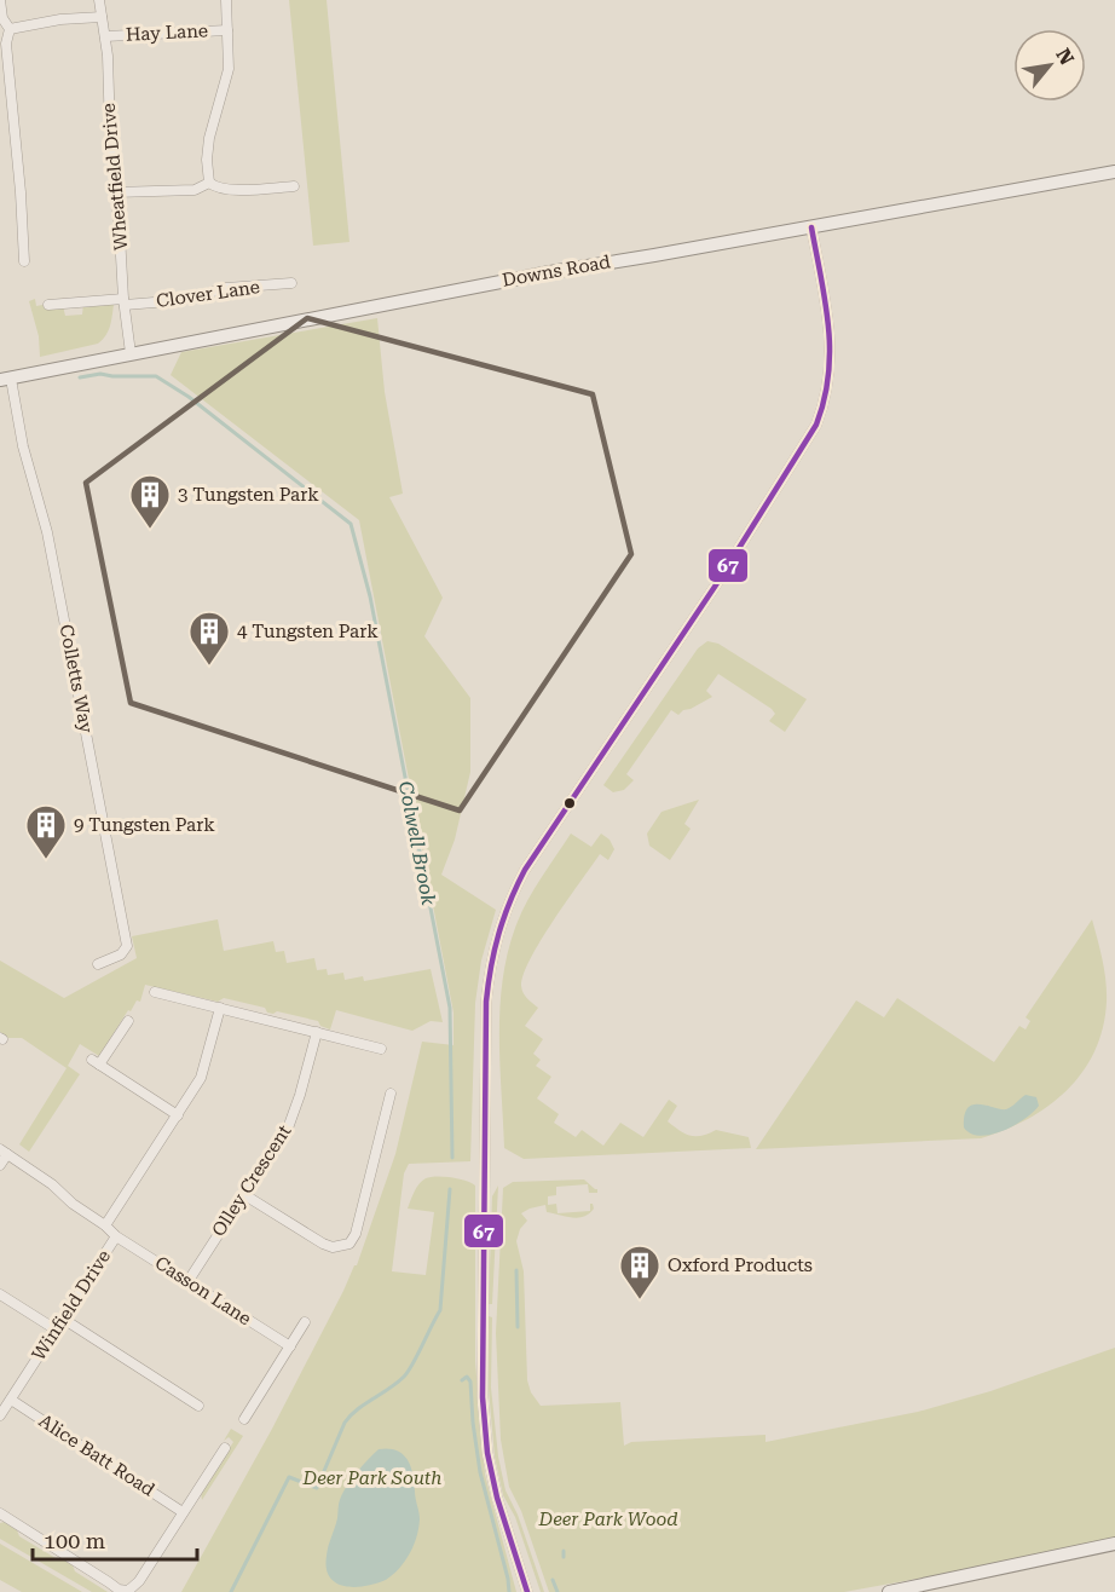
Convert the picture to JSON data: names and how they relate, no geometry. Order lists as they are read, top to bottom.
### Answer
{
  "streets": {
    "street": [
      "Hay Lane",
      "Wheatfield Drive",
      "Downs Road",
      "Clover Lane",
      "Colletts Way",
      "Olley Crescent",
      "Casson Lane",
      "Winfield Drive",
      "Alice Batt Road"
    ]
  },
  "crossings": [
    ["Hay Lane", "Wheatfield Drive"],
    ["Wheatfield Drive", "Downs Road"],
    ["Wheatfield Drive", "Clover Lane"],
    ["Downs Road", "Colletts Way"],
    ["Olley Crescent", "Casson Lane"],
    ["Casson Lane", "Winfield Drive"],
    ["Winfield Drive", "Alice Batt Road"]
  ],
  "water": ["Colwell Brook"],
  "parks": ["Deer Park South", "Deer Park Wood"],
  "places": {
    "building": [
      "3 Tungsten Park",
      "4 Tungsten Park",
      "9 Tungsten Park",
      "Oxford Products"
    ]
  },
  "lines": ["transit line 67"],
  "scale_bar": "100 m",
  "north": "top right"
}
